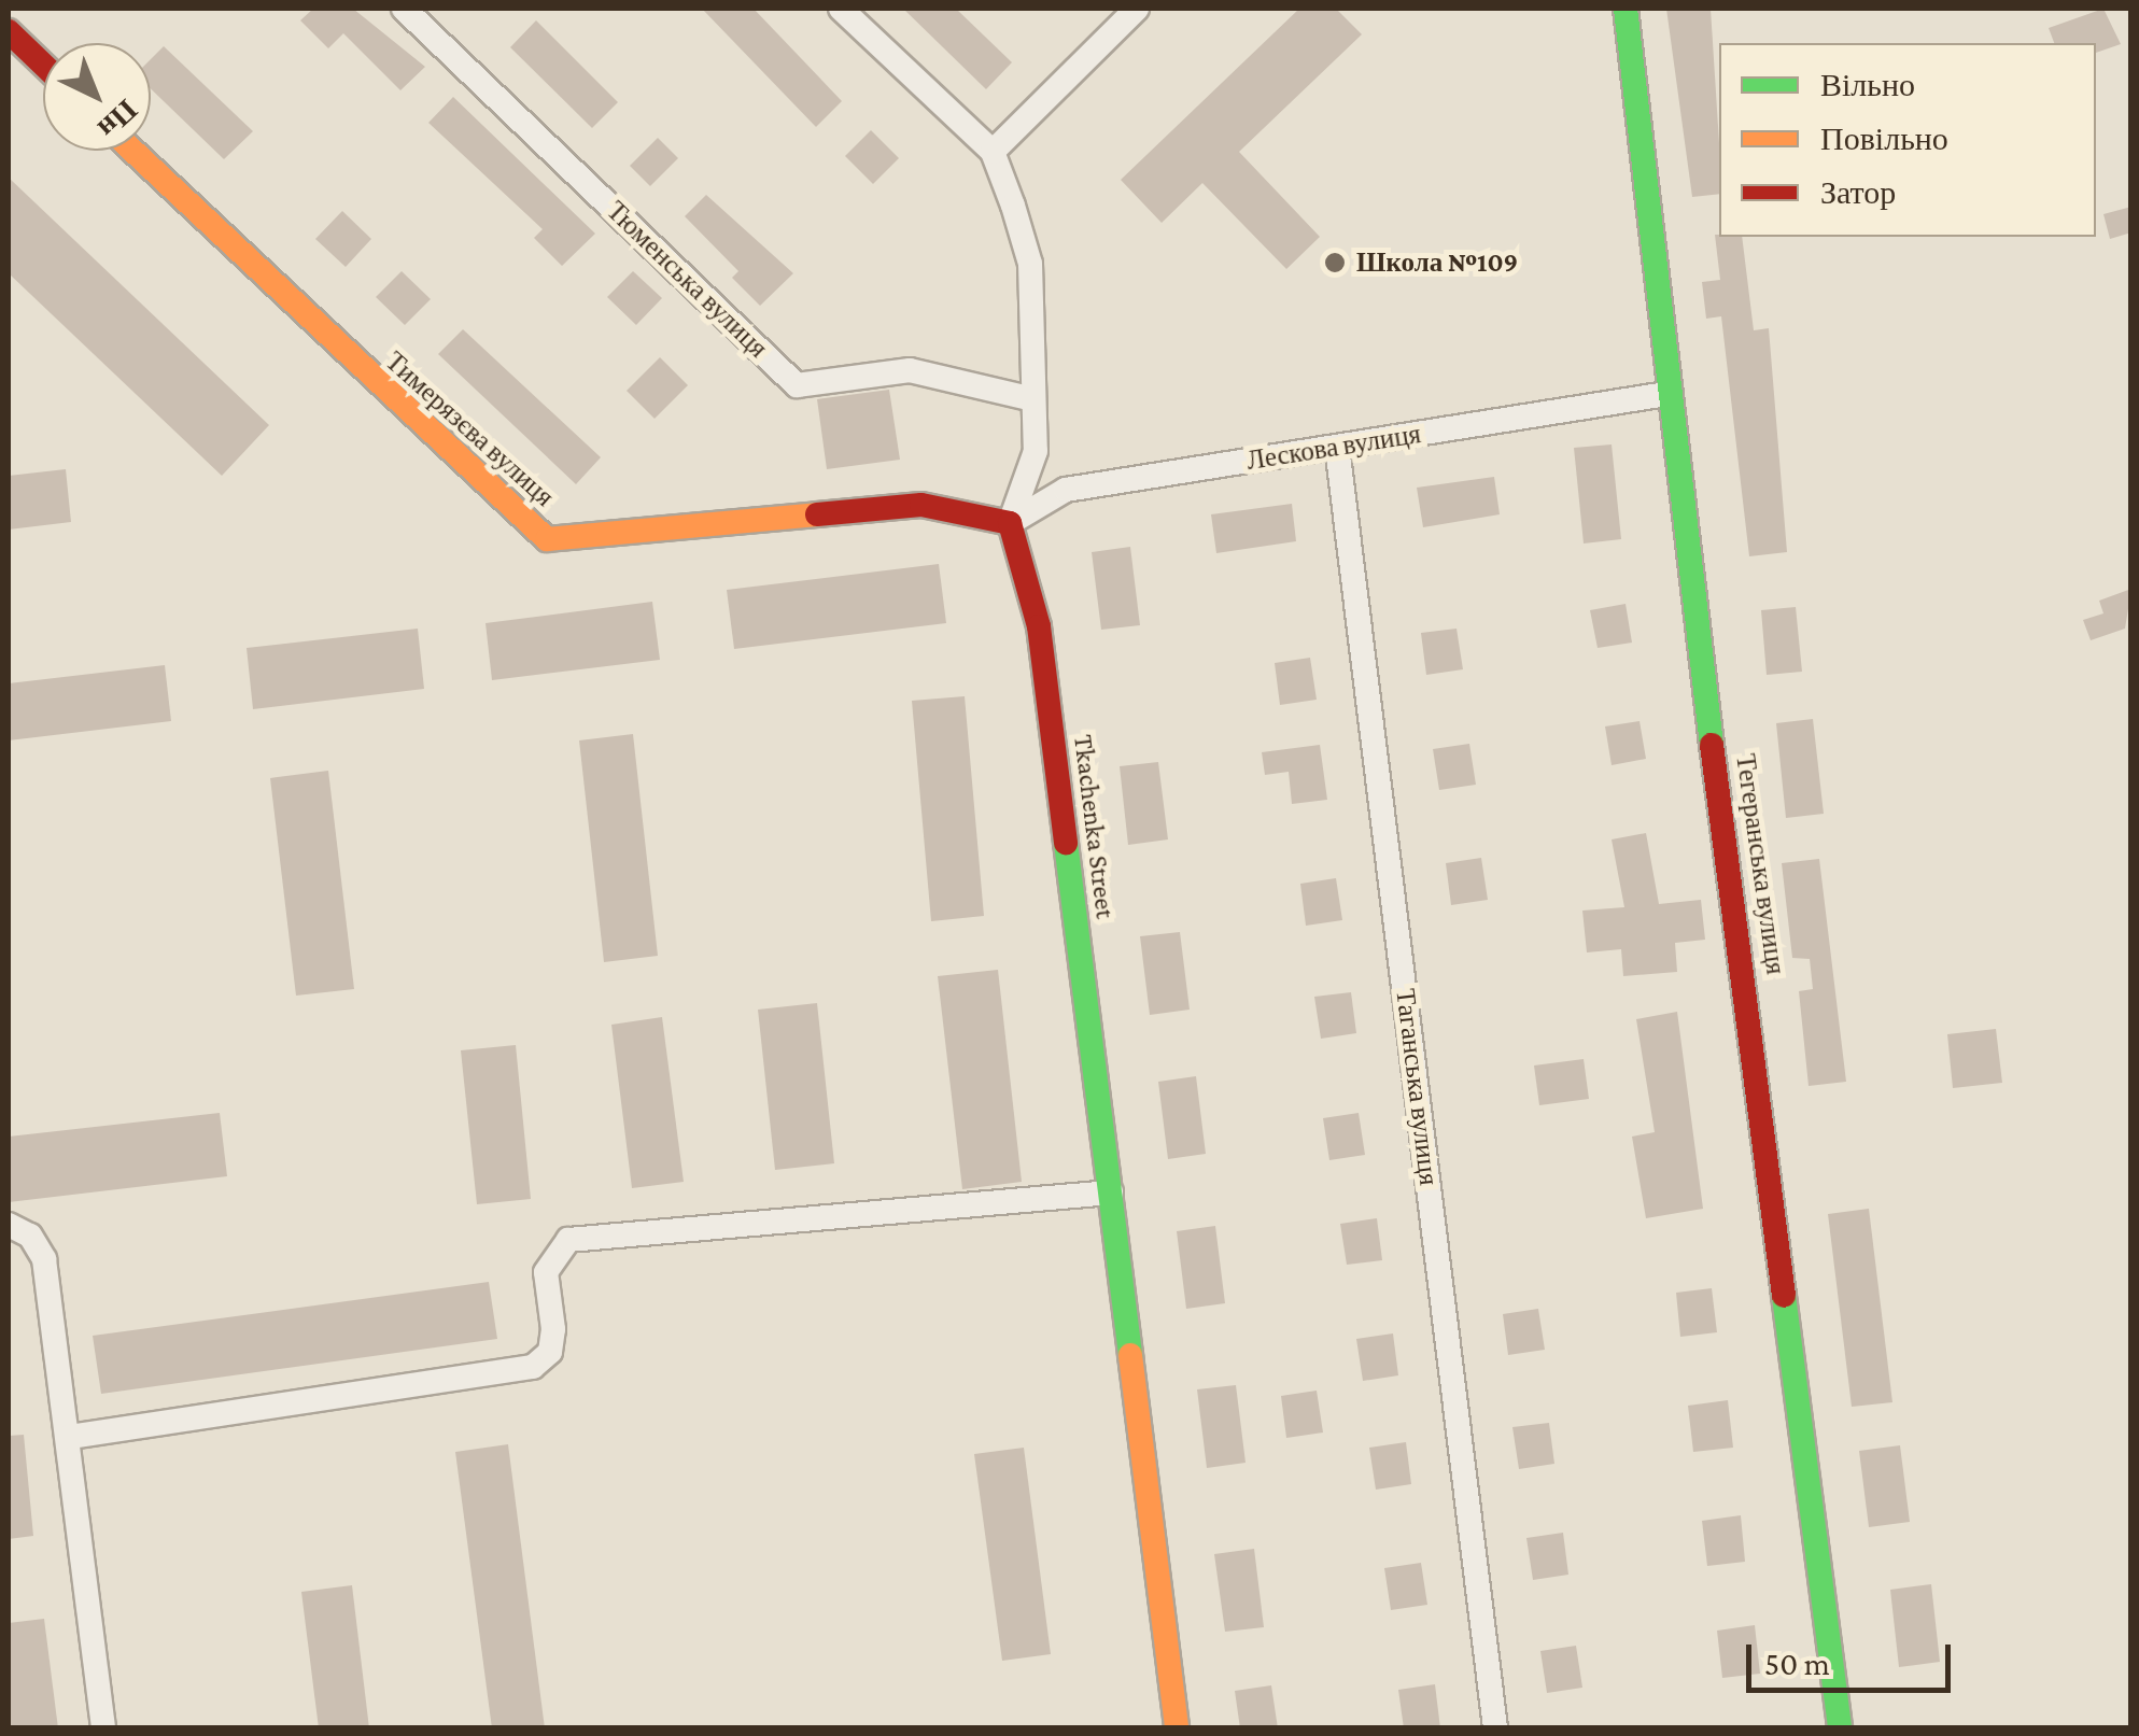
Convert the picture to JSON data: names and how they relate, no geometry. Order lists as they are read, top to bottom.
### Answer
{
  "streets": {
    "street": [
      "Тюменська вулиця",
      "Тимерязєва вулиця",
      "Лескова вулиця",
      "Tkachenka Street",
      "Тегеранська вулиця",
      "Таганська вулиця"
    ]
  },
  "crossings": [
    ["Тимерязєва вулиця", "Лескова вулиця"],
    ["Тимерязєва вулиця", "Tkachenka Street"],
    ["Лескова вулиця", "Tkachenka Street"],
    ["Лескова вулиця", "Тегеранська вулиця"],
    ["Лескова вулиця", "Таганська вулиця"]
  ],
  "places": ["Школа №109"],
  "legend": ["Вільно", "Повільно", "Затор"],
  "scale_bar": "50 m",
  "north": "bottom right"
}
